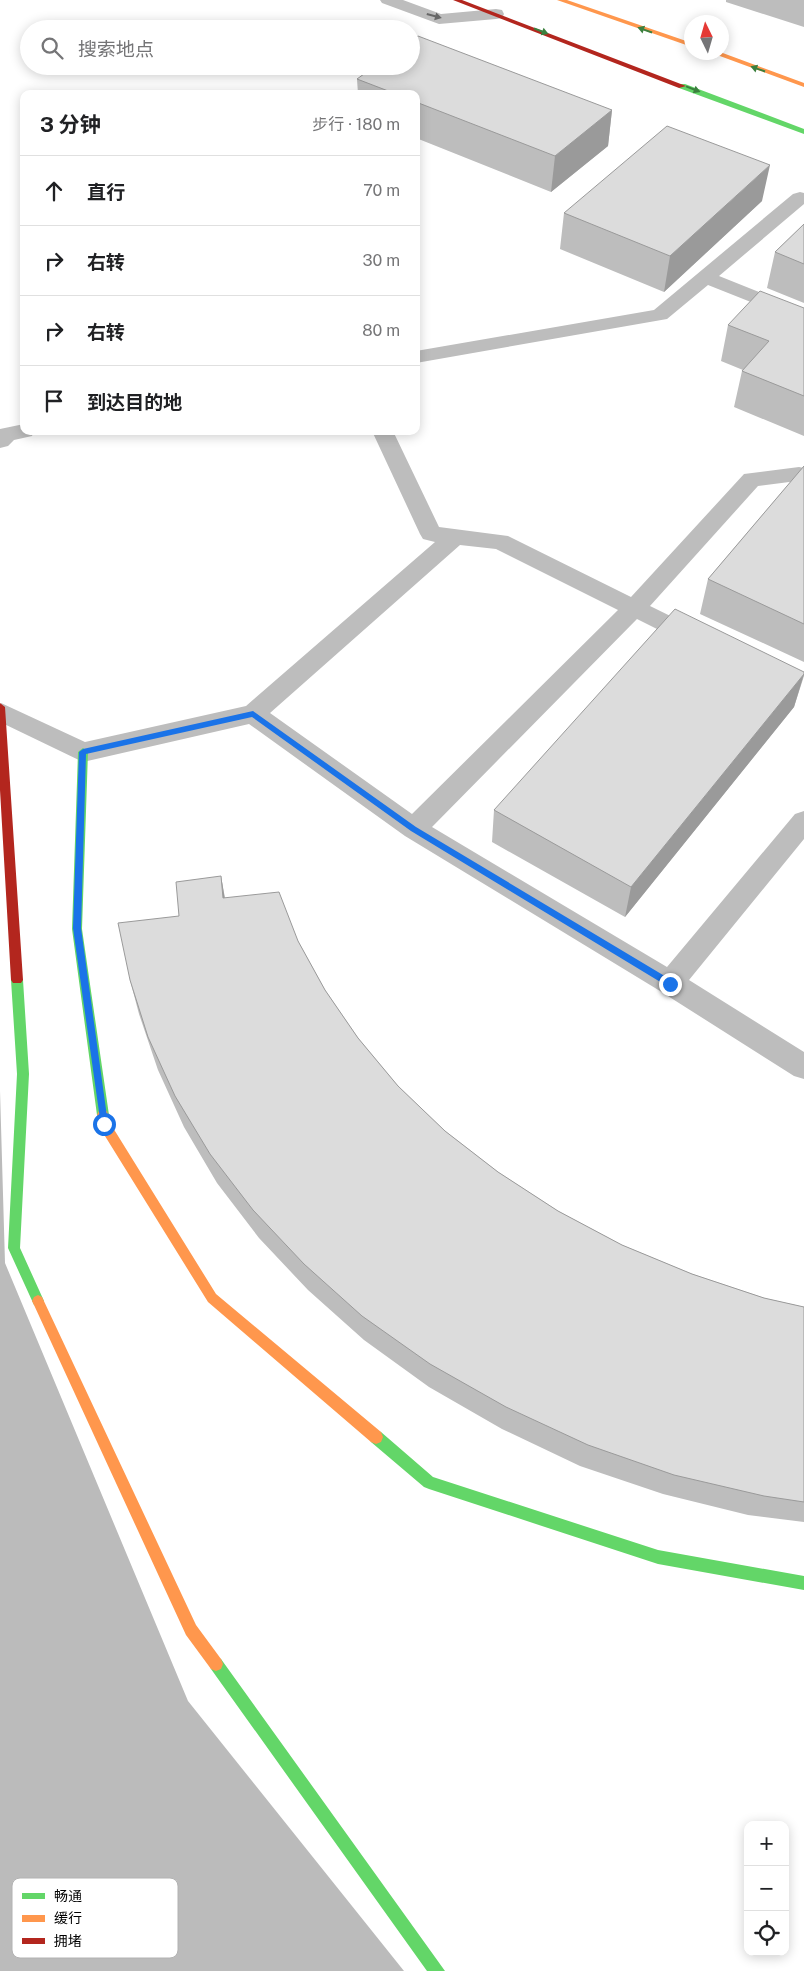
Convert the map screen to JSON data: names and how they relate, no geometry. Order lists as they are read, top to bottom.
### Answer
{
  "legend": ["畅通", "缓行", "拥堵"],
  "north": "top",
  "page": {
    "search": "搜索地点",
    "heading": ["3 分钟", "步行 · 180 m"],
    "list": [
      ["直行", "70 m"],
      ["右转", "30 m"],
      ["右转", "80 m"],
      "到达目的地"
    ],
    "map_buttons": ["+", "−"]
  }
}
